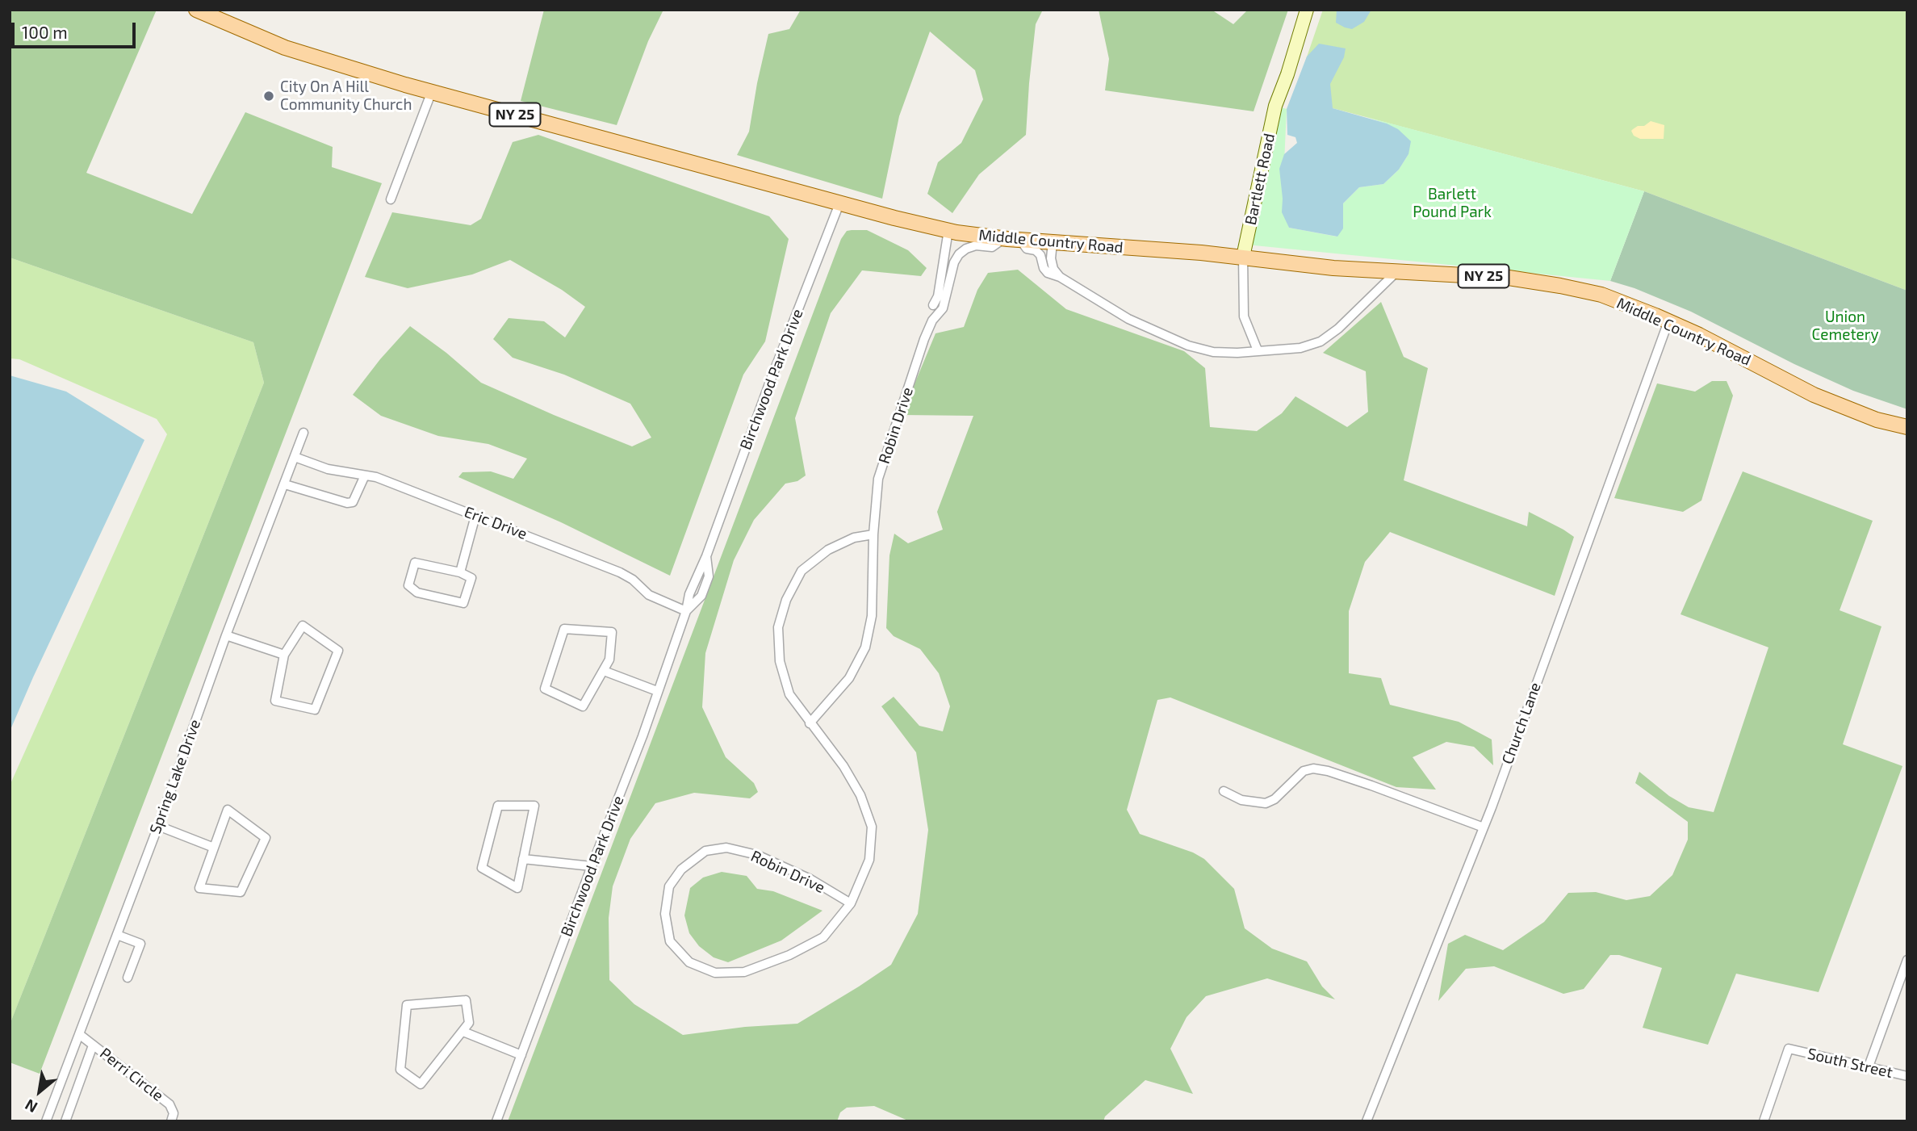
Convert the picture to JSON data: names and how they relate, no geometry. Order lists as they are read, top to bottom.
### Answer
{
  "streets": {
    "main road": ["NY 25", "Middle Country Road"],
    "street": [
      "Bartlett Road",
      "Birchwood Park Drive",
      "Robin Drive",
      "Eric Drive",
      "Church Lane",
      "Spring Lake Drive",
      "South Street",
      "Perri Circle"
    ]
  },
  "crossings": [
    ["Bartlett Road", "Middle Country Road"],
    ["Middle Country Road", "Birchwood Park Drive"],
    ["Middle Country Road", "Robin Drive"],
    ["Middle Country Road", "Church Lane"],
    ["Birchwood Park Drive", "Eric Drive"],
    ["Eric Drive", "Spring Lake Drive"],
    ["Spring Lake Drive", "Perri Circle"]
  ],
  "parks": ["Barlett Pound Park", "Union Cemetery"],
  "places": ["City On A Hill Community Church"],
  "scale_bar": "100 m",
  "north": "bottom left"
}
